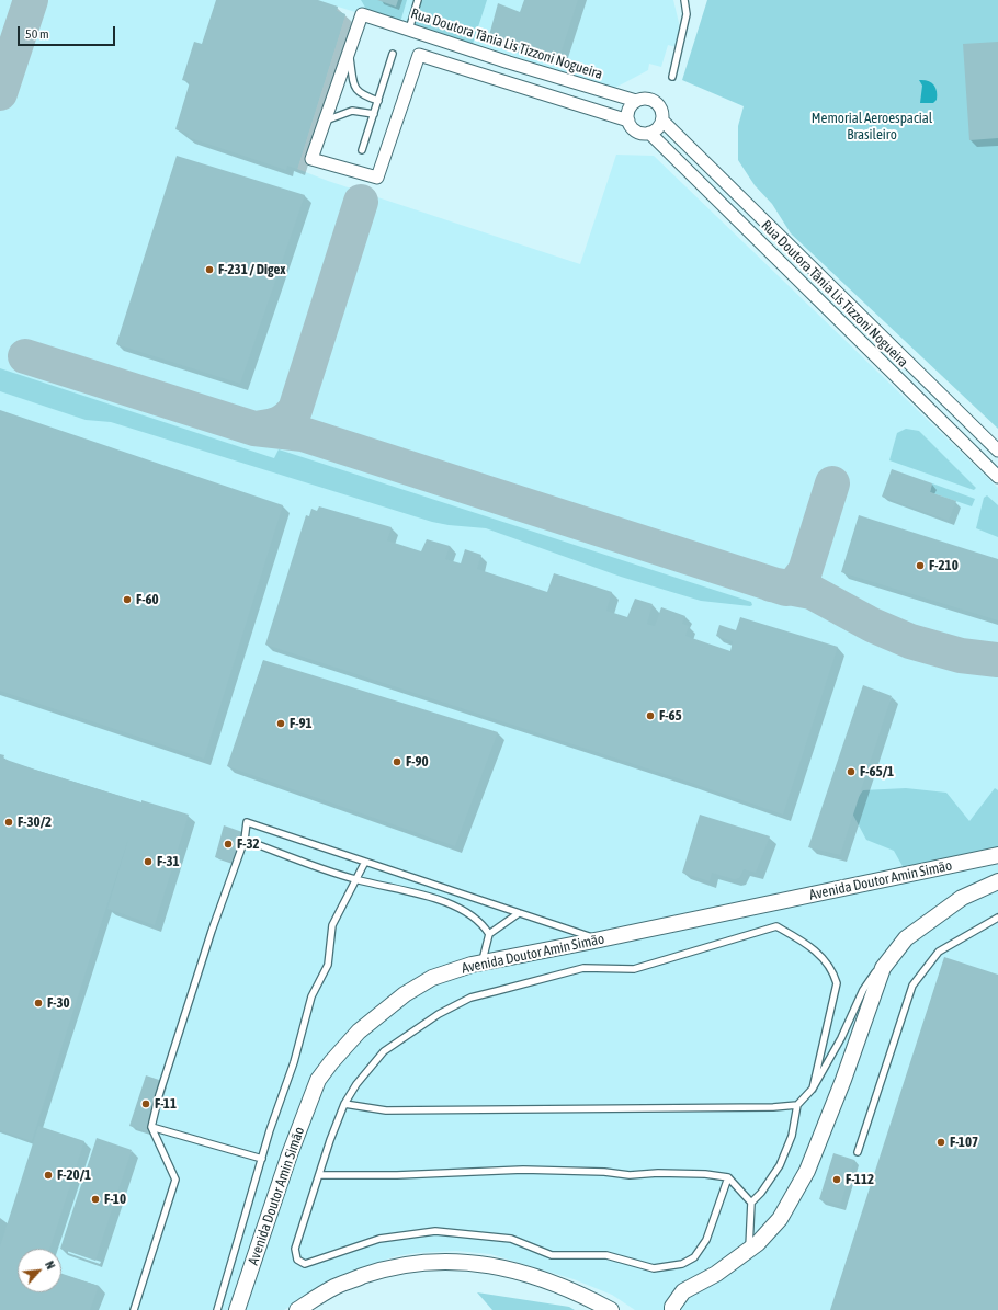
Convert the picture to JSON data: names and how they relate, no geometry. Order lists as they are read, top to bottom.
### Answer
{
  "streets": {
    "street": ["Rua Doutora Tânia Lis Tizzoni Nogueira", "Avenida Doutor Amin Simão"]
  },
  "parks": ["Memorial Aeroespacial Brasileiro"],
  "places": [
    "F-231 / Digex",
    "F-210",
    "F-60",
    "F-65",
    "F-91",
    "F-90",
    "F-65/1",
    "F-30/2",
    "F-32",
    "F-31",
    "F-30",
    "F-11",
    "F-107",
    "F-20/1",
    "F-112",
    "F-10"
  ],
  "scale_bar": "50 m",
  "north": "top right"
}
